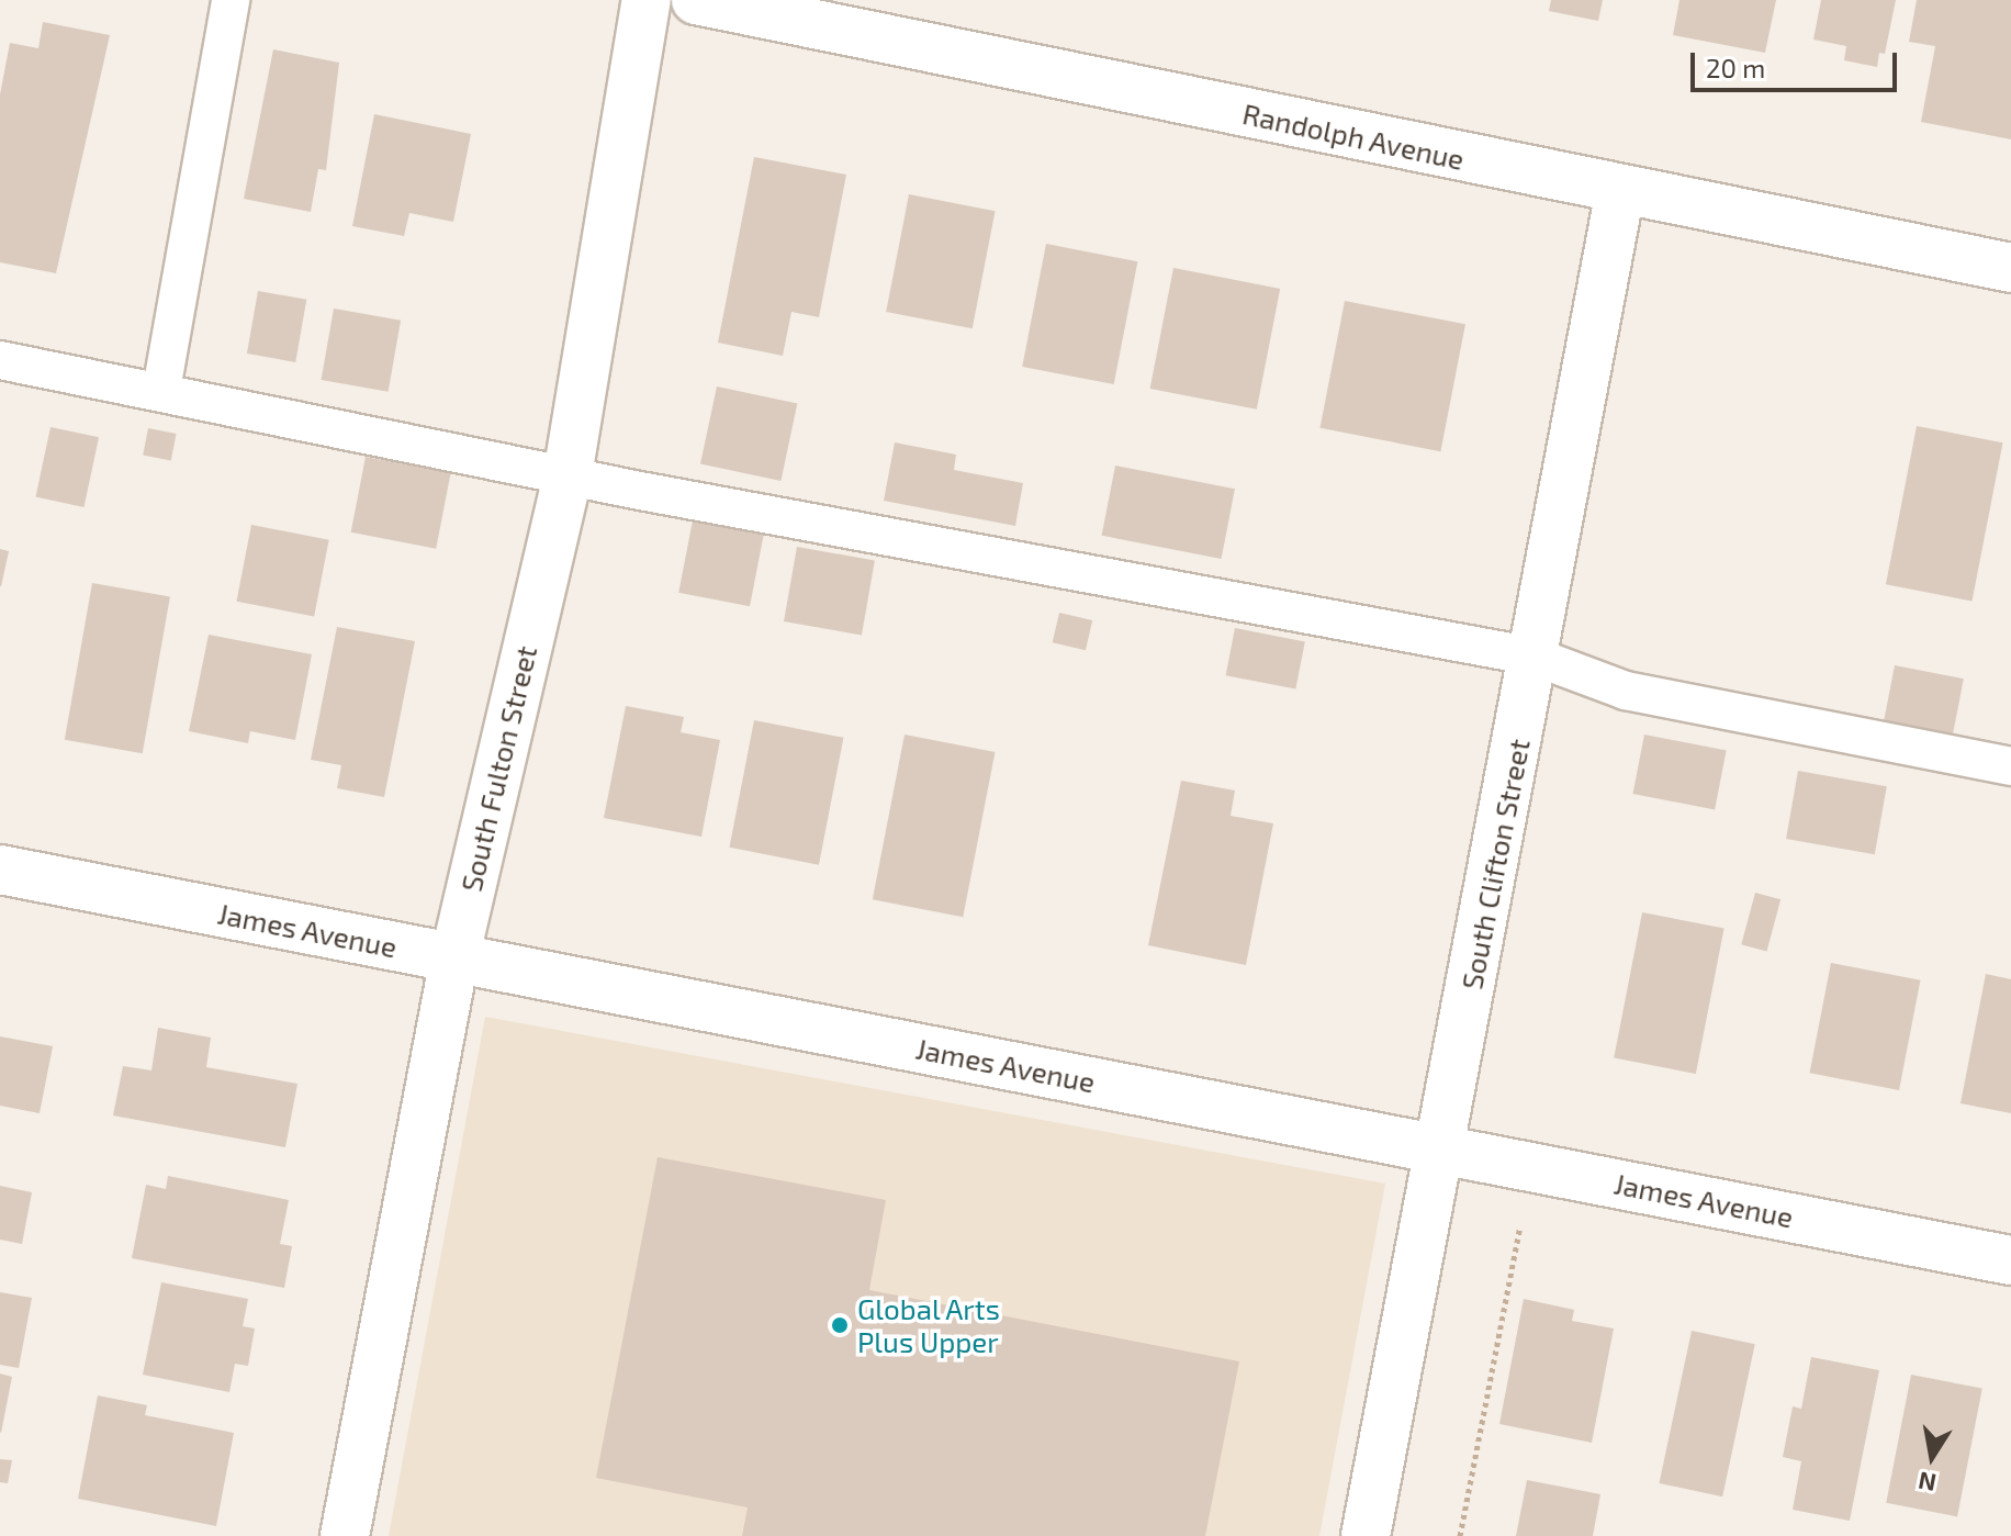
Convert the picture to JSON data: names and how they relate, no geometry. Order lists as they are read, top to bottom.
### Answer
{
  "streets": {
    "street": [
      "Randolph Avenue",
      "South Fulton Street",
      "South Clifton Street",
      "James Avenue"
    ]
  },
  "crossings": [
    ["Randolph Avenue", "South Clifton Street"],
    ["South Fulton Street", "James Avenue"],
    ["South Clifton Street", "James Avenue"]
  ],
  "places": ["Global Arts Plus Upper"],
  "scale_bar": "20 m",
  "north": "bottom"
}
